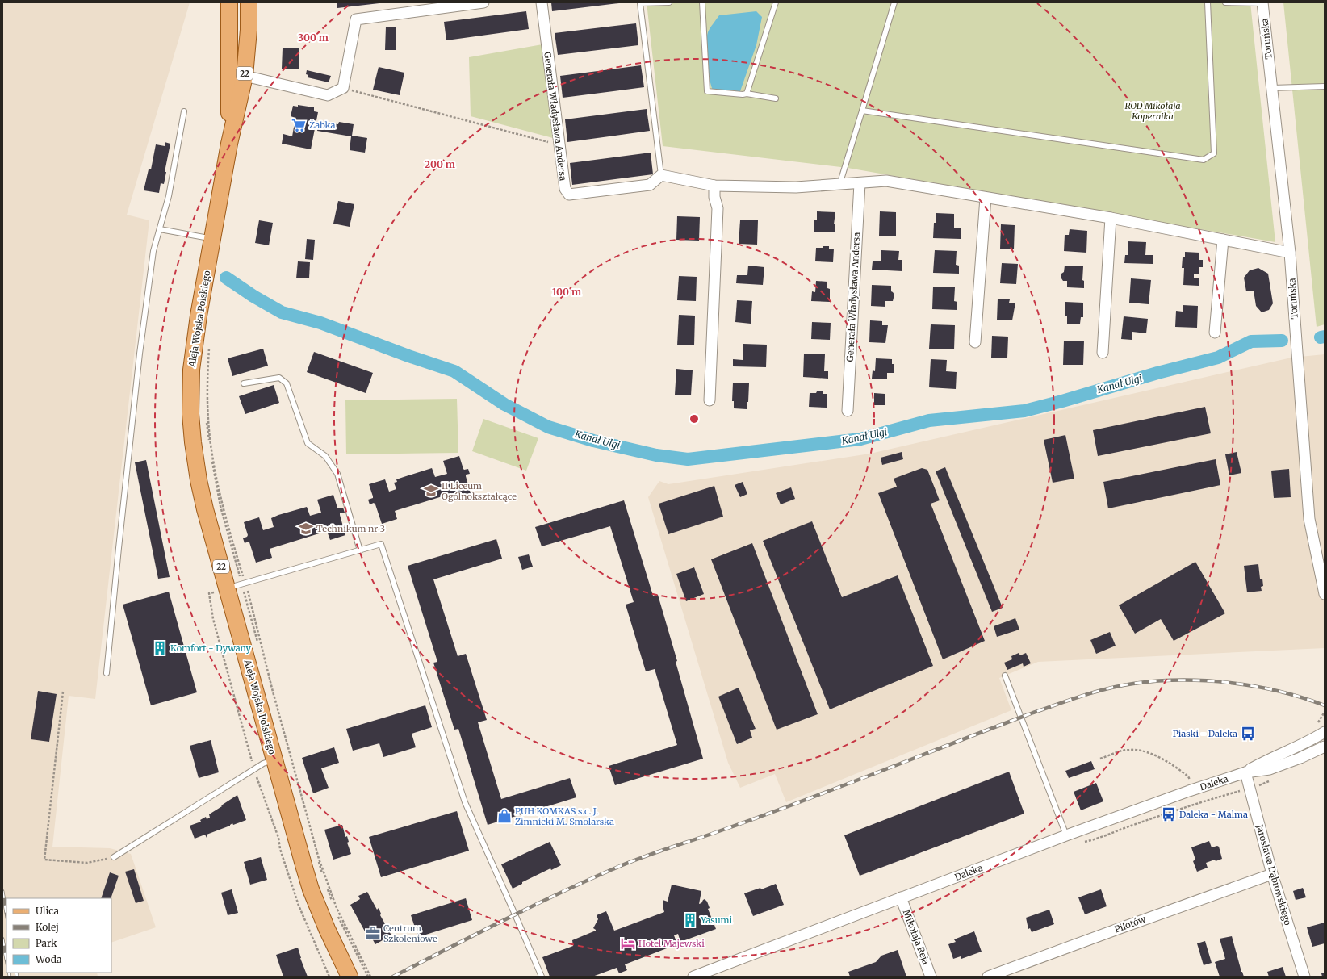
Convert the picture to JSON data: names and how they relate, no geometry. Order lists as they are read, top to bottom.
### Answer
{
  "streets": {
    "main road": ["22", "Aleja Wojska Polskiego"],
    "street": [
      "Toruńska",
      "Generała Władysława Andersa",
      "Daleka",
      "Jarosława Dąbrowskiego",
      "Pilotów",
      "Mikołaja Reja"
    ]
  },
  "crossings": [
    ["Daleka", "Jarosława Dąbrowskiego"],
    ["Daleka", "Mikołaja Reja"],
    ["Jarosława Dąbrowskiego", "Pilotów"]
  ],
  "water": ["Kanał Ulgi"],
  "parks": ["ROD Mikołaja Kopernika"],
  "places": {
    "supermarket": ["Żabka"],
    "school or university": ["II Liceum Ogólnokształcące", "Technikum nr 3"],
    "building": ["Komfort - Dywany", "Yasumi"],
    "bus stop": ["Piaski - Daleka", "Daleka - Malma"],
    "shop": ["PUH KOMKAS s.c. J. Zimnicki M. Smolarska"],
    "office": ["Centrum Szkoleniowe"],
    "hotel": ["Hotel Majewski"]
  },
  "legend": [
    "Ulica",
    "Kolej",
    "Park",
    "Woda"
  ],
  "rings": ["300 m", "200 m", "100 m"]
}
